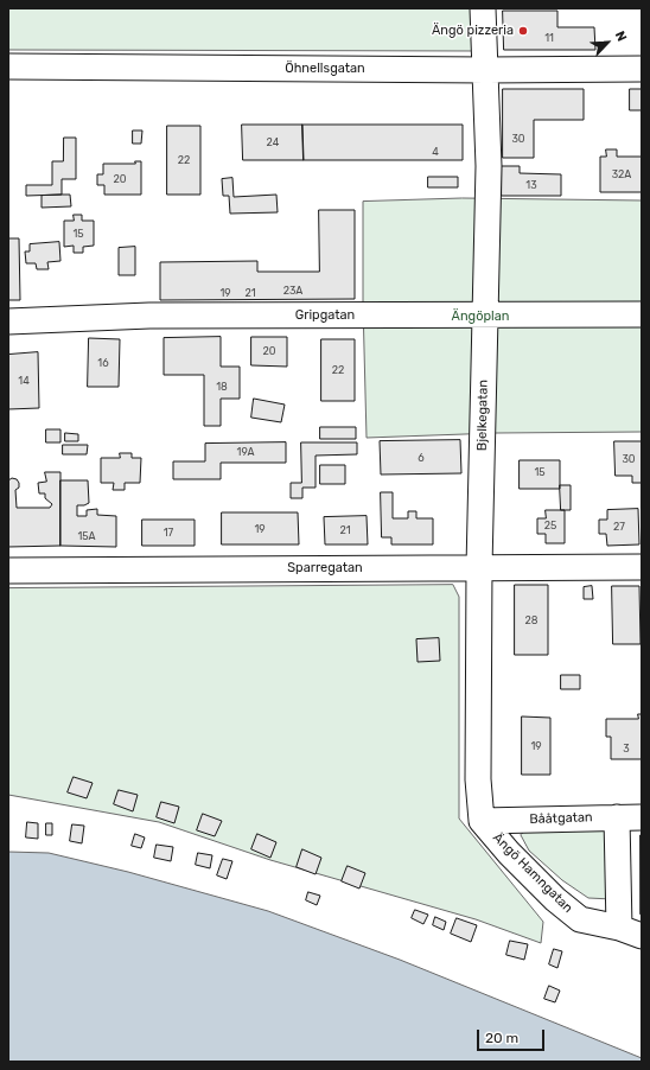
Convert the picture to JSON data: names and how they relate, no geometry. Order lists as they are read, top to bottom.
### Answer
{
  "streets": {
    "street": [
      "Öhnellsgatan",
      "Gripgatan",
      "Bjelkegatan",
      "Sparregatan",
      "Bååtgatan",
      "Ängö Hamngatan"
    ]
  },
  "crossings": [
    ["Öhnellsgatan", "Bjelkegatan"],
    ["Gripgatan", "Bjelkegatan"],
    ["Bjelkegatan", "Sparregatan"],
    ["Bjelkegatan", "Bååtgatan"],
    ["Bjelkegatan", "Ängö Hamngatan"],
    ["Bååtgatan", "Ängö Hamngatan"]
  ],
  "parks": ["Ängöplan"],
  "places": ["Ängö pizzeria"],
  "house_numbers": [
    "11",
    "30",
    "24",
    "4",
    "22",
    "32A",
    "20",
    "13",
    "15",
    "23A",
    "19",
    "21",
    "20",
    "16",
    "22",
    "14",
    "18",
    "19A",
    "6",
    "30",
    "15",
    "25",
    "27",
    "19",
    "21",
    "17",
    "15A",
    "28",
    "19",
    "3"
  ],
  "scale_bar": "20 m",
  "north": "top right"
}
